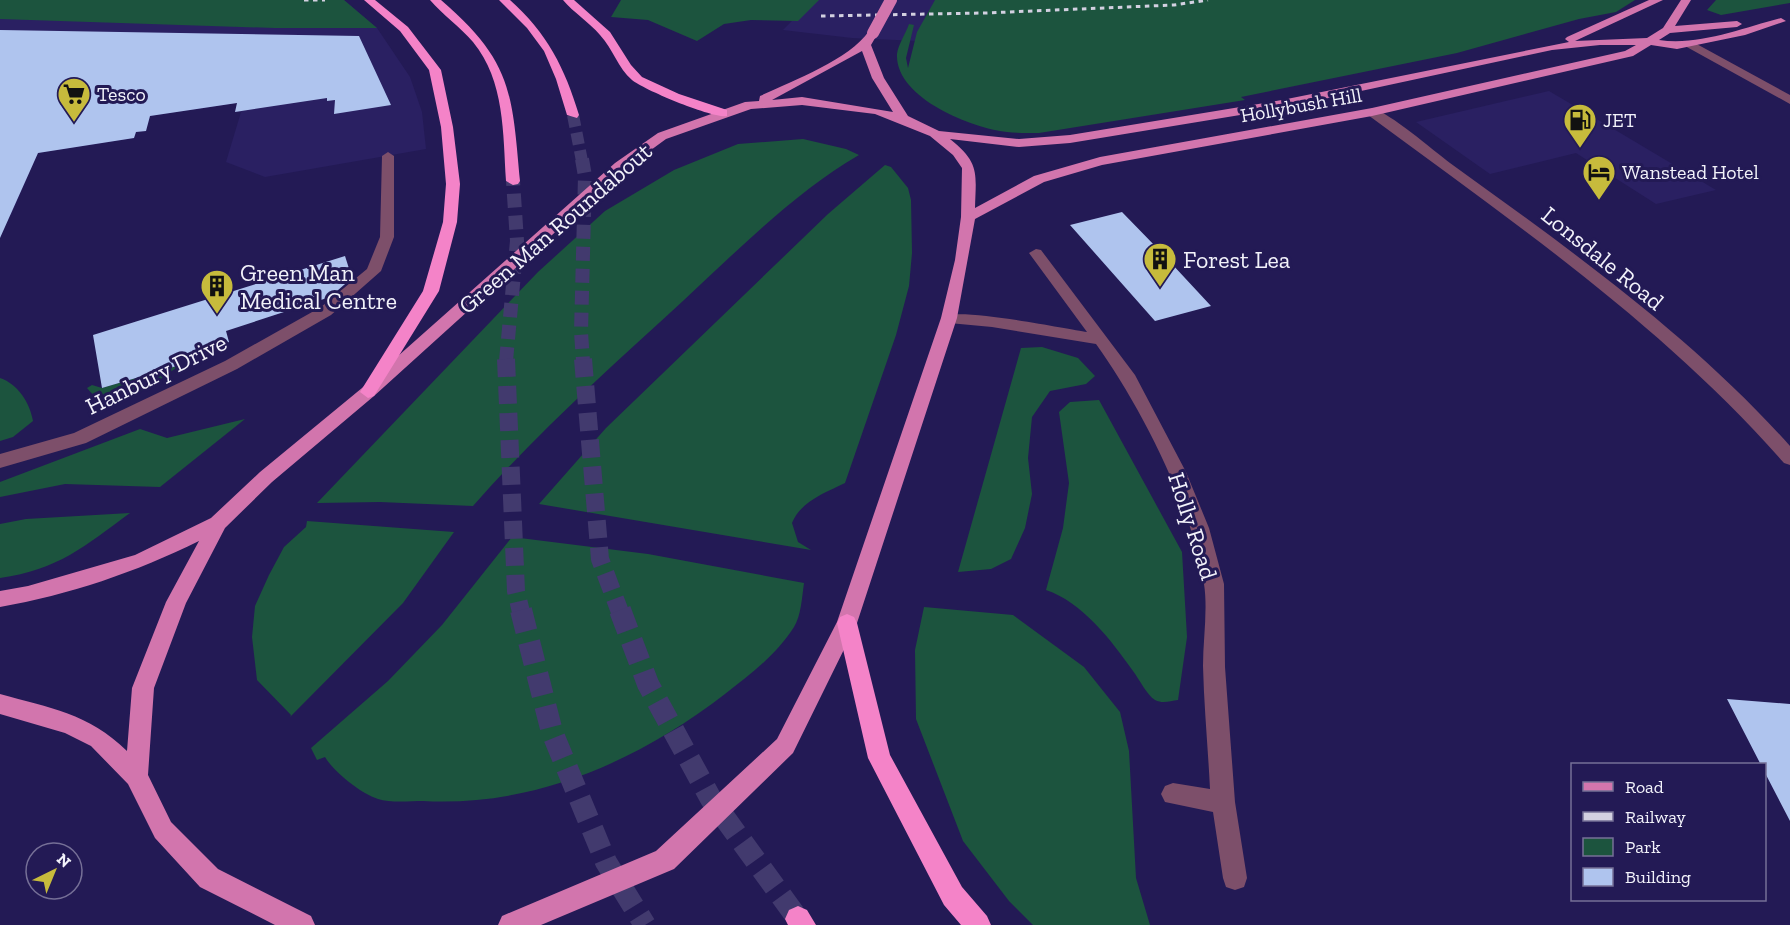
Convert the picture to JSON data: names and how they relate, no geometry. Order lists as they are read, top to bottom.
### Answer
{
  "streets": {
    "main road": ["Hollybush Hill", "Green Man Roundabout"],
    "street": ["Lonsdale Road", "Hanbury Drive", "Holly Road"]
  },
  "crossings": [
    ["Hollybush Hill", "Green Man Roundabout"],
    ["Hollybush Hill", "Lonsdale Road"]
  ],
  "places": {
    "supermarket": ["Tesco"],
    "fuel station": ["JET"],
    "hotel": ["Wanstead Hotel"],
    "building": ["Forest Lea", "Green Man Medical Centre"]
  },
  "legend": [
    "Road",
    "Railway",
    "Park",
    "Building"
  ],
  "north": "top right"
}
